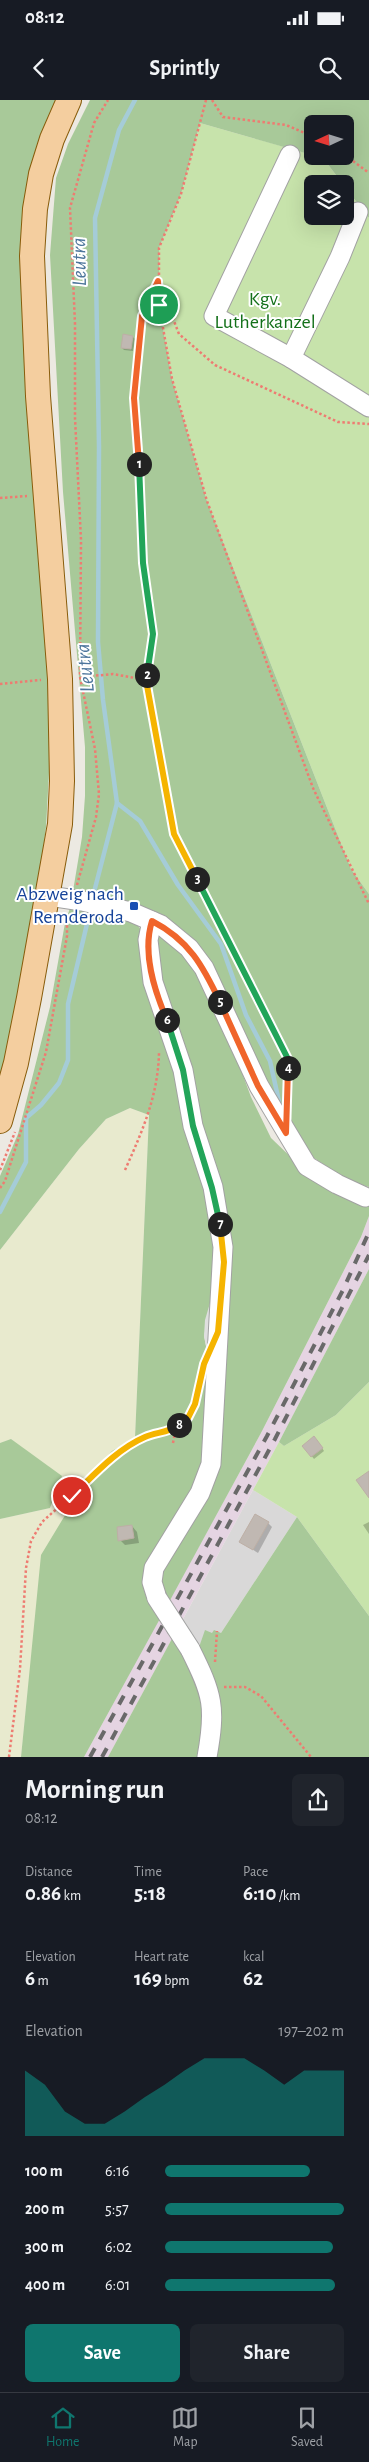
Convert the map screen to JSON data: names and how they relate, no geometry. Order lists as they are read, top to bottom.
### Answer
{
  "water": ["Leutra"],
  "parks": ["Kgv. Lutherkanzel"],
  "places": {
    "transit": ["Abzweig nach Remderoda"]
  },
  "north": "left",
  "page": {
    "status": "08:12",
    "header": "Sprintly",
    "pins": [
      "1",
      "2",
      "3",
      "5",
      "6",
      "4",
      "7",
      "8"
    ],
    "heading": ["Morning run", "08:12"],
    "stats": [
      ["Distance", "0.86 km"],
      ["Time", "5:18"],
      ["Pace", "6:10 /km"],
      ["Elevation", "6 m"],
      ["Heart rate", "169 bpm"],
      ["kcal", "62"]
    ],
    "chart": ["Elevation", "197–202 m"],
    "list": [
      {
        "name": "100 m",
        "note": "6:16"
      },
      {
        "name": "200 m",
        "note": "5:57"
      },
      {
        "name": "300 m",
        "note": "6:02"
      },
      {
        "name": "400 m",
        "note": "6:01"
      }
    ],
    "buttons": ["Save", "Share"],
    "tabs": ["Home", "Map", "Saved"]
  }
}
